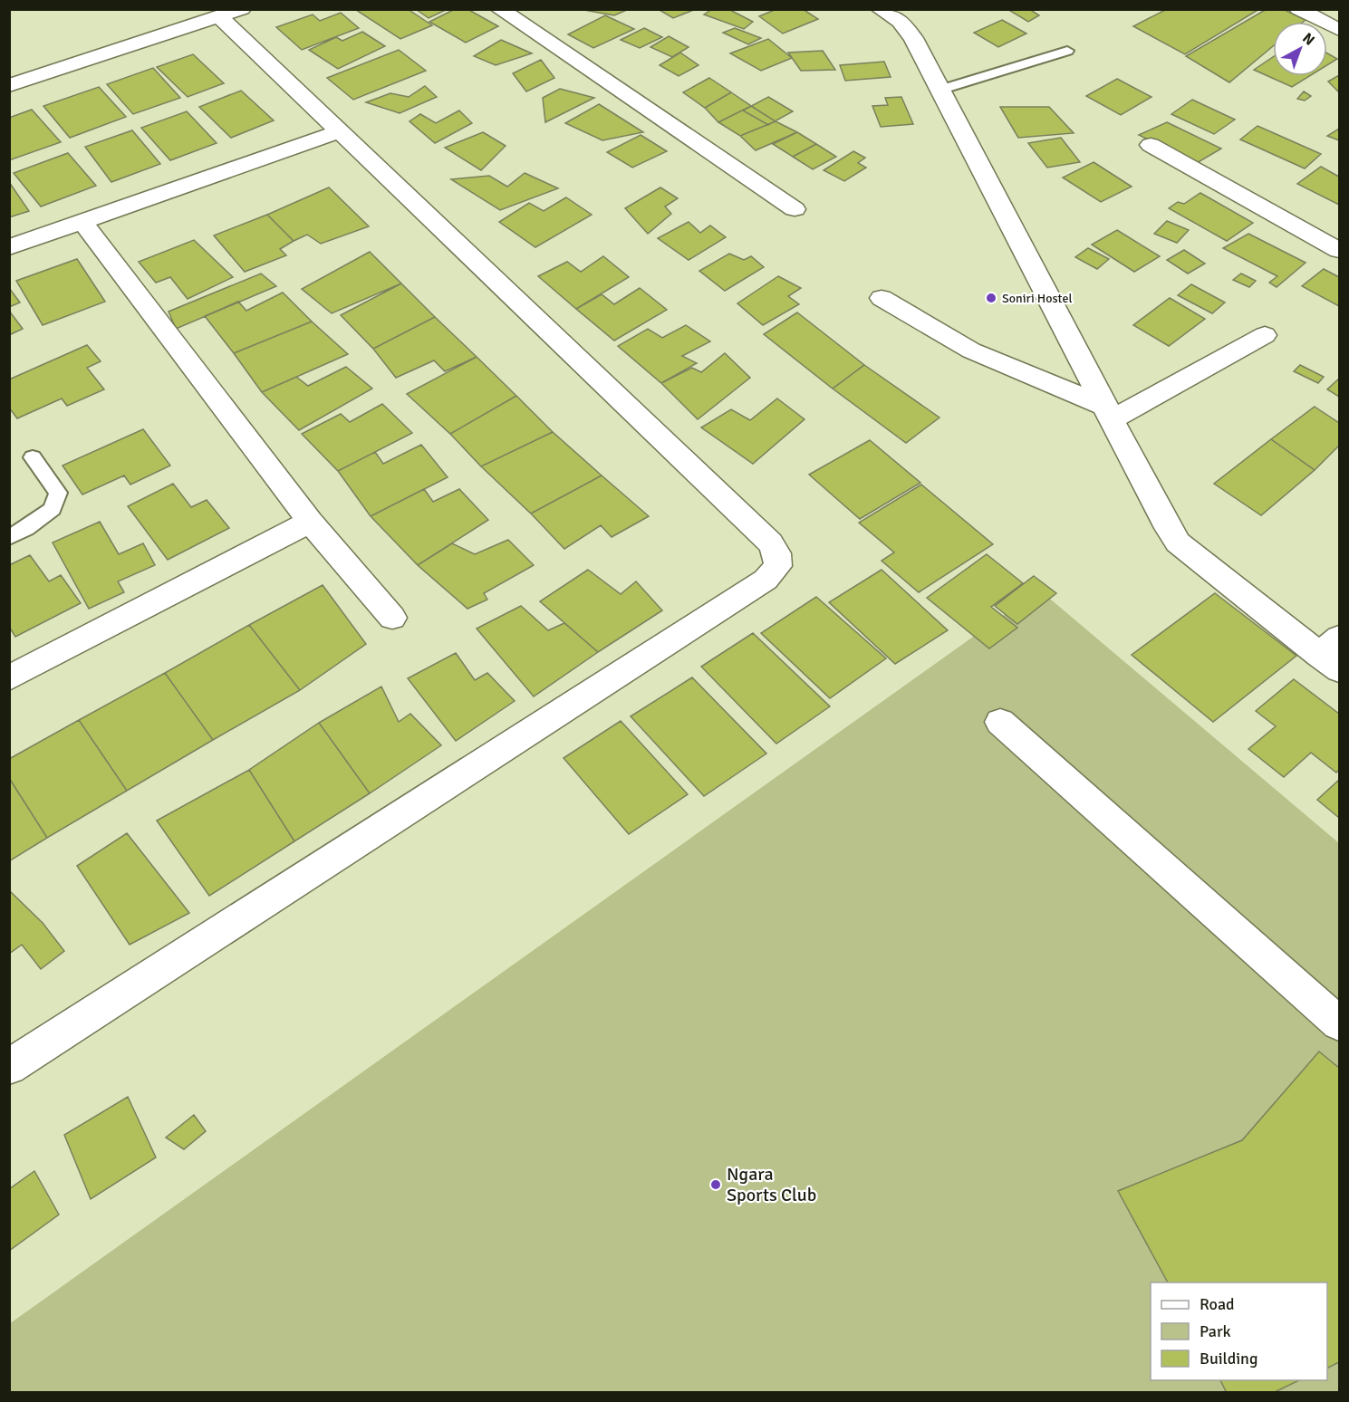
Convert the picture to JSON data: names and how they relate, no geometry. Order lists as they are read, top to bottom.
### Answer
{
  "places": ["Soniri Hostel", "Ngara Sports Club"],
  "legend": ["Road", "Park", "Building"],
  "north": "top right"
}
